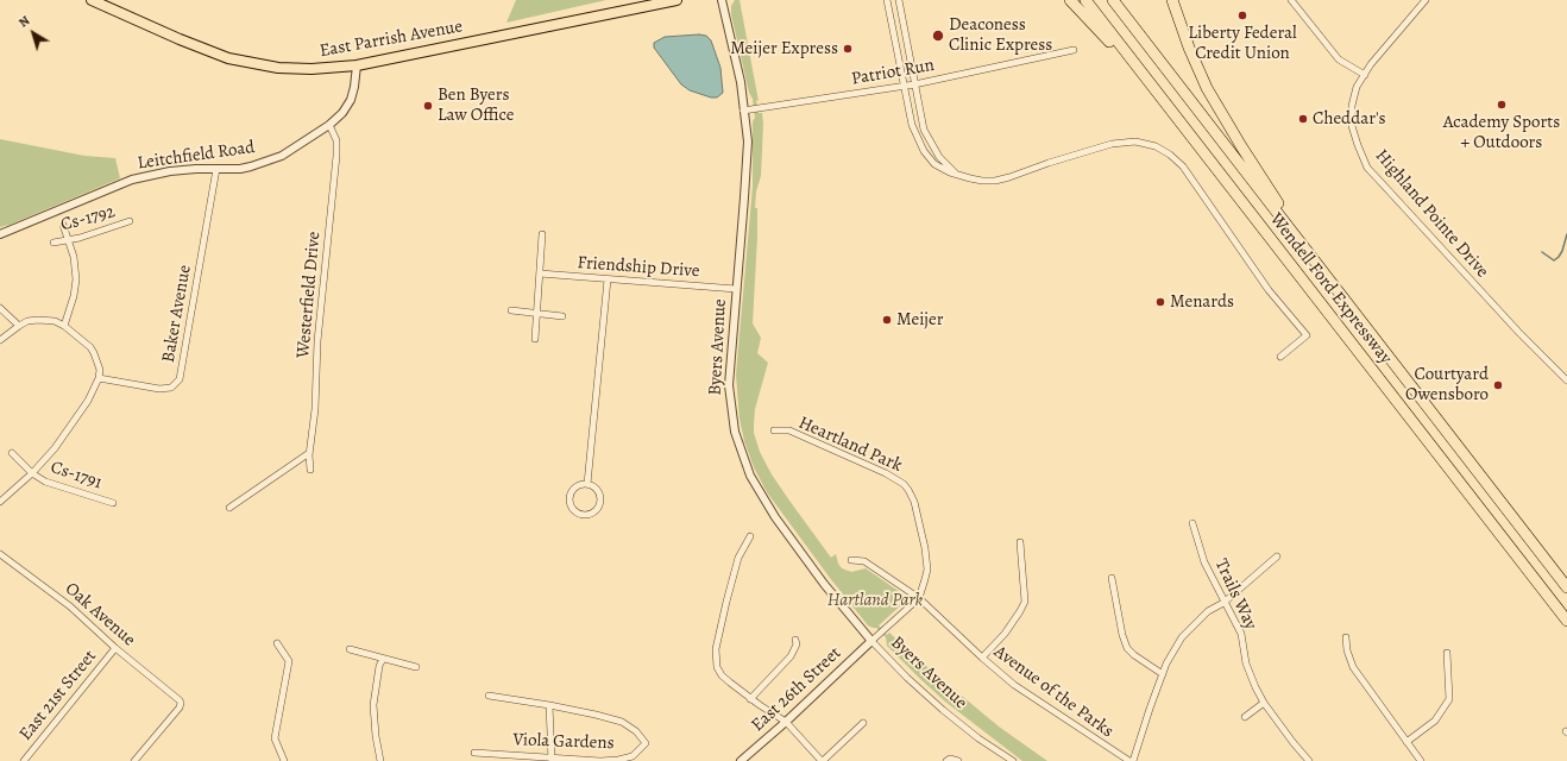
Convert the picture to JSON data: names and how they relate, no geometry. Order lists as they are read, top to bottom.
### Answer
{
  "streets": {
    "highway": ["Wendell Ford Expressway"],
    "main road": ["East Parrish Avenue"],
    "street": [
      "Patriot Run",
      "Leitchfield Road",
      "Highland Pointe Drive",
      "Cs-1792",
      "Friendship Drive",
      "Westerfield Drive",
      "Baker Avenue",
      "Byers Avenue",
      "Heartland Park",
      "Cs-1791",
      "Trails Way",
      "Oak Avenue",
      "East 26th Street",
      "Avenue of the Parks",
      "East 21st Street",
      "Viola Gardens"
    ]
  },
  "crossings": [
    ["East Parrish Avenue", "Leitchfield Road"],
    ["Patriot Run", "Byers Avenue"],
    ["Leitchfield Road", "Westerfield Drive"],
    ["Leitchfield Road", "Baker Avenue"],
    ["Friendship Drive", "Byers Avenue"],
    ["Byers Avenue", "East 26th Street"],
    ["Heartland Park", "Avenue of the Parks"],
    ["Oak Avenue", "East 21st Street"]
  ],
  "parks": ["Hartland Park"],
  "places": [
    "Liberty Federal Credit Union",
    "Deaconess Clinic Express",
    "Meijer Express",
    "Academy Sports + Outdoors",
    "Ben Byers Law Office",
    "Cheddar's",
    "Menards",
    "Meijer",
    "Courtyard Owensboro"
  ],
  "north": "top left"
}
